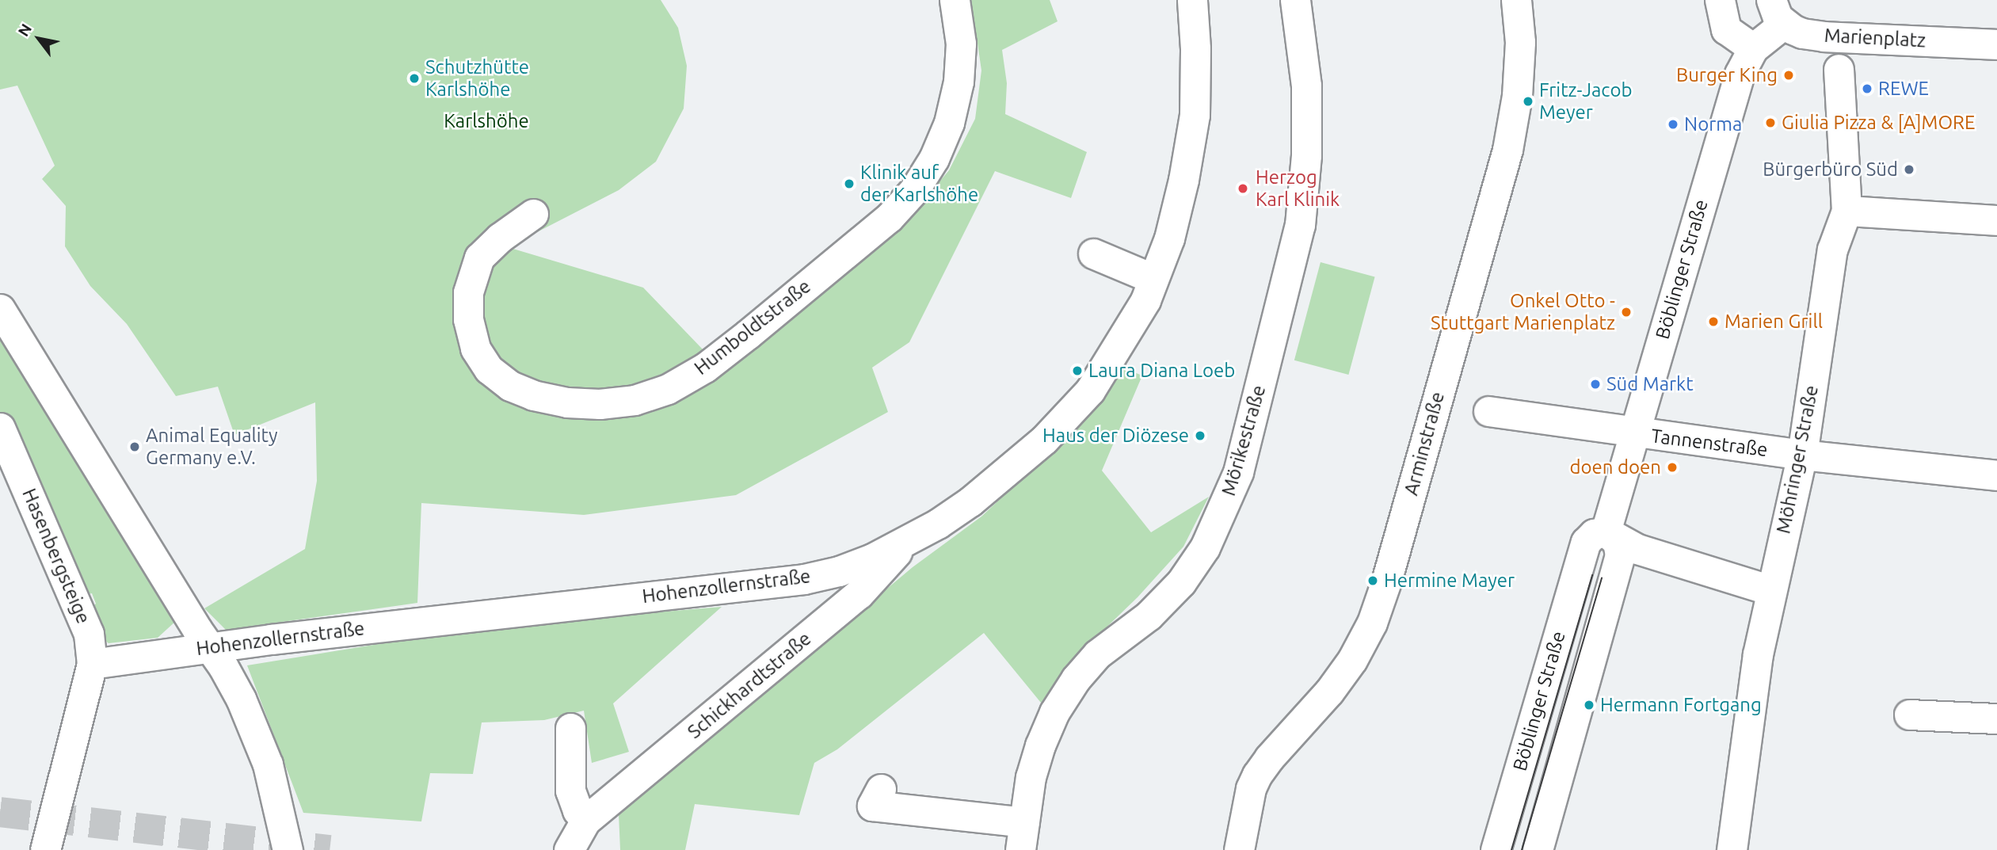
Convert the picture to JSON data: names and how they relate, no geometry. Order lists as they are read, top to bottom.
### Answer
{
  "streets": {
    "street": [
      "Marienplatz",
      "Böblinger Straße",
      "Humboldtstraße",
      "Mörikestraße",
      "Tannenstraße",
      "Arminstraße",
      "Möhringer Straße",
      "Hasenbergsteige",
      "Hohenzollernstraße",
      "Schickhardtstraße"
    ]
  },
  "crossings": [
    ["Marienplatz", "Böblinger Straße"],
    ["Böblinger Straße", "Tannenstraße"],
    ["Tannenstraße", "Möhringer Straße"],
    ["Hasenbergsteige", "Hohenzollernstraße"],
    ["Hohenzollernstraße", "Schickhardtstraße"]
  ],
  "parks": ["Karlshöhe"],
  "places": [
    "Burger King",
    "Schutzhütte Karlshöhe",
    "REWE",
    "Fritz-Jacob Meyer",
    "Giulia Pizza & [A]MORE",
    "Norma",
    "Bürgerbüro Süd",
    "Klinik auf der Karlshöhe",
    "Herzog Karl Klinik",
    "Onkel Otto - Stuttgart Marienplatz",
    "Marien Grill",
    "Laura Diana Loeb",
    "Süd Markt",
    "Haus der Diözese",
    "Animal Equality Germany e.V.",
    "doen doen",
    "Hermine Mayer",
    "Hermann Fortgang"
  ],
  "north": "top left"
}
